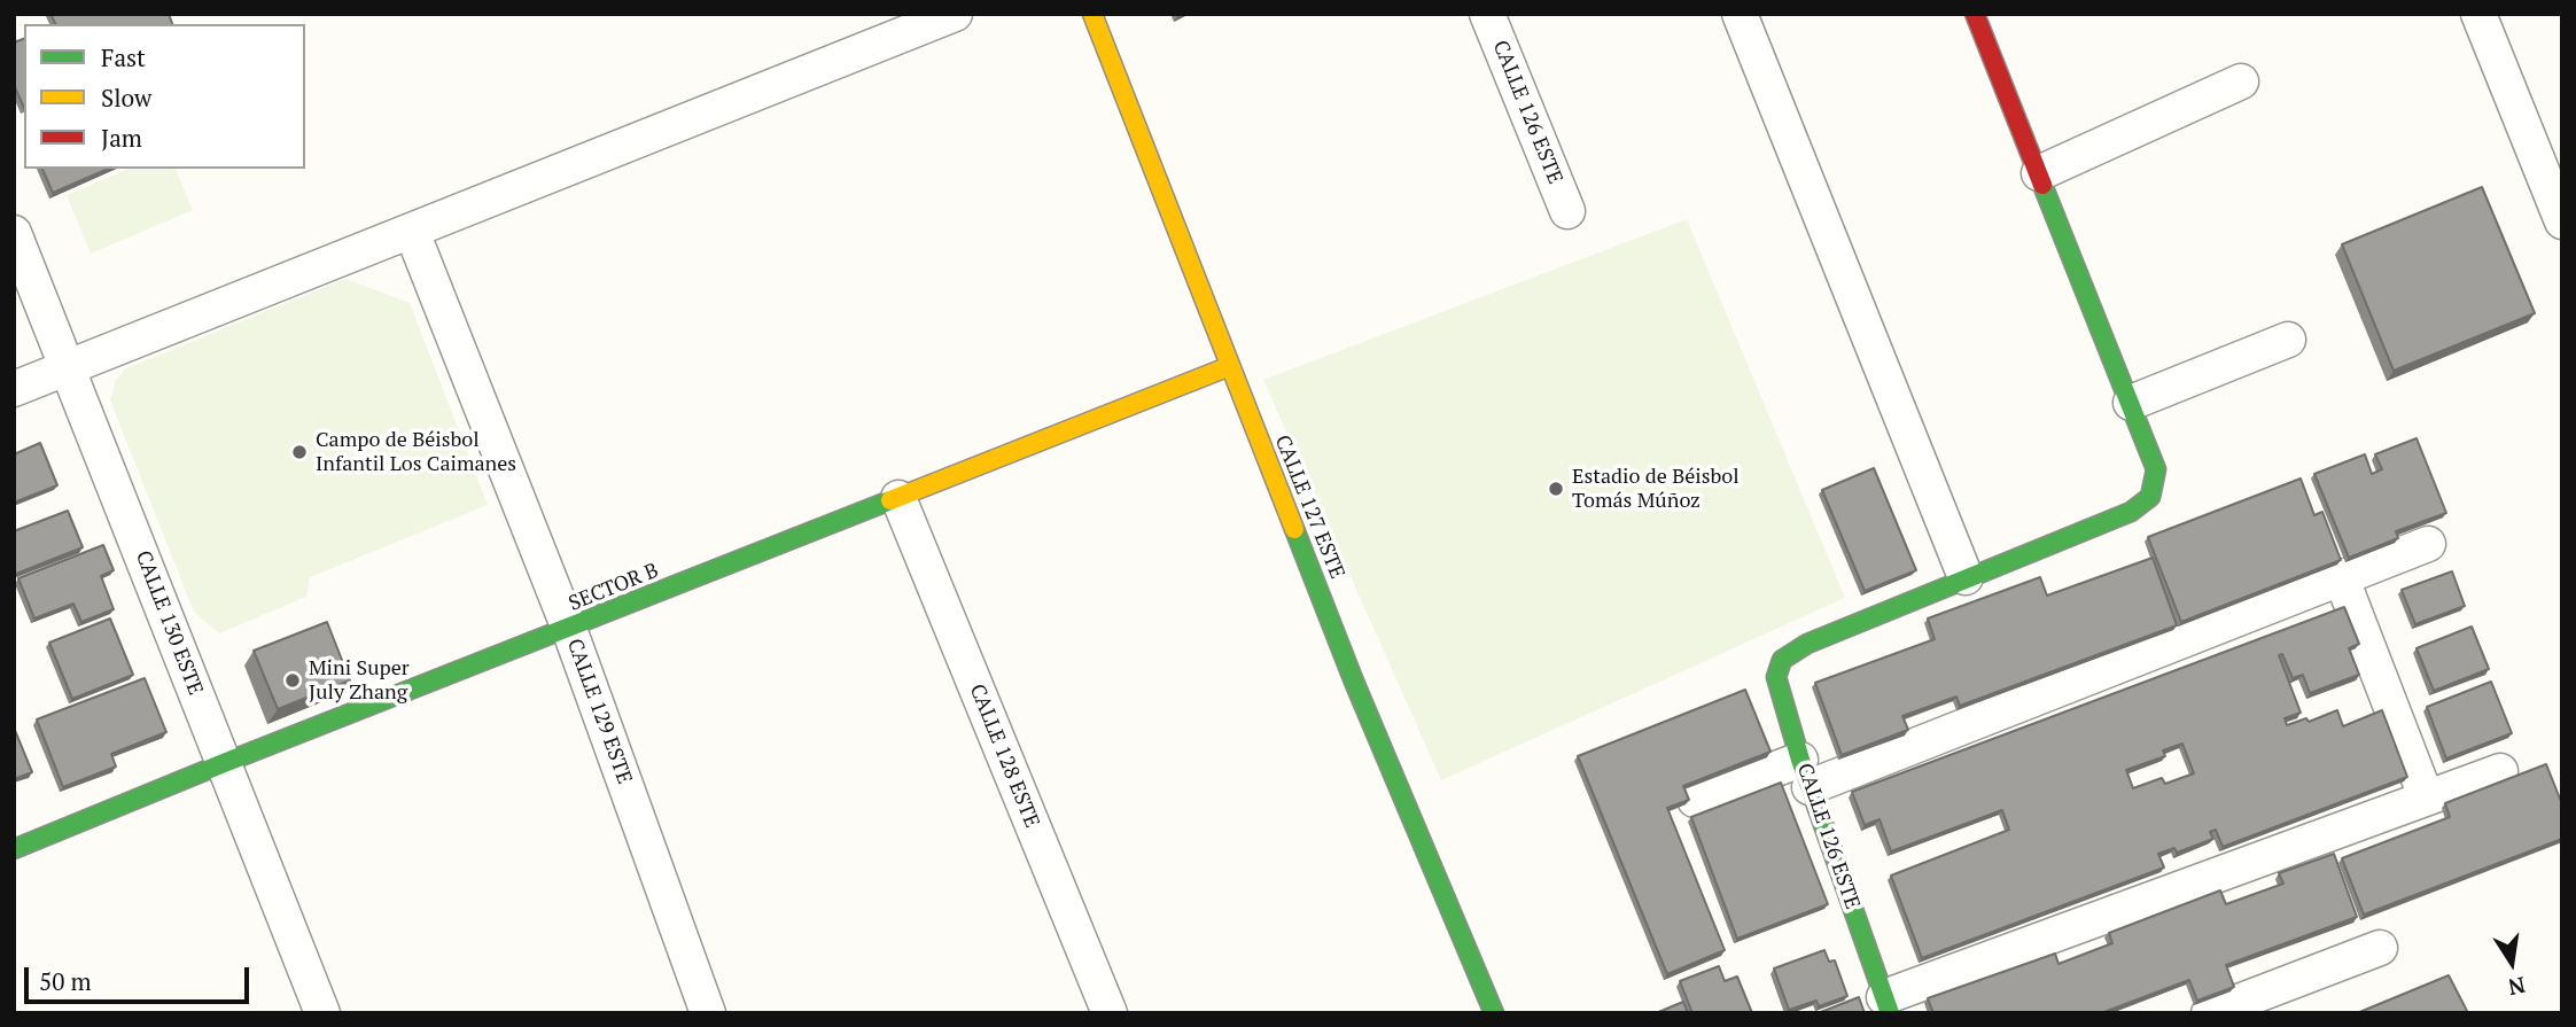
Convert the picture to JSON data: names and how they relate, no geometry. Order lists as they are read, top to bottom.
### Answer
{
  "streets": {
    "street": [
      "CALLE 126 ESTE",
      "CALLE 127 ESTE",
      "SECTOR B",
      "CALLE 130 ESTE",
      "CALLE 129 ESTE",
      "CALLE 128 ESTE"
    ]
  },
  "crossings": [
    ["CALLE 127 ESTE", "SECTOR B"],
    ["SECTOR B", "CALLE 130 ESTE"],
    ["SECTOR B", "CALLE 129 ESTE"],
    ["SECTOR B", "CALLE 128 ESTE"]
  ],
  "places": ["Campo de Béisbol Infantil Los Caimanes", "Estadio de Béisbol Tomás Múñoz", "Mini Super July Zhang"],
  "legend": ["Fast", "Slow", "Jam"],
  "scale_bar": "50 m",
  "north": "bottom"
}
